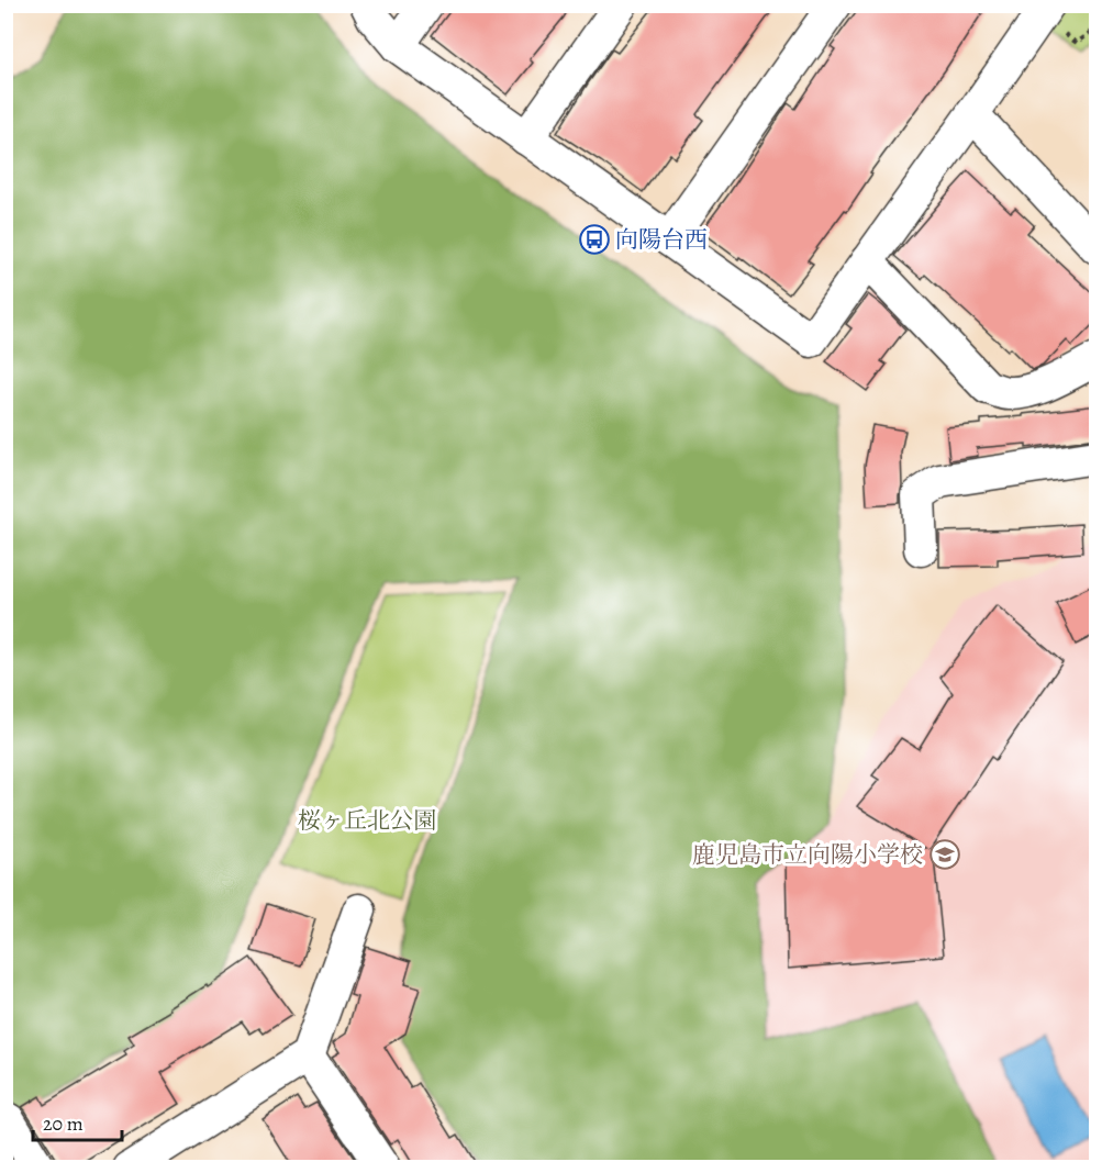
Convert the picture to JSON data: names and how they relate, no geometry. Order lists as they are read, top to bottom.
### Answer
{
  "parks": ["桜ヶ丘北公園"],
  "places": {
    "bus stop": ["向陽台西"],
    "school or university": ["鹿児島市立向陽小学校"]
  },
  "scale_bar": "20 m"
}
